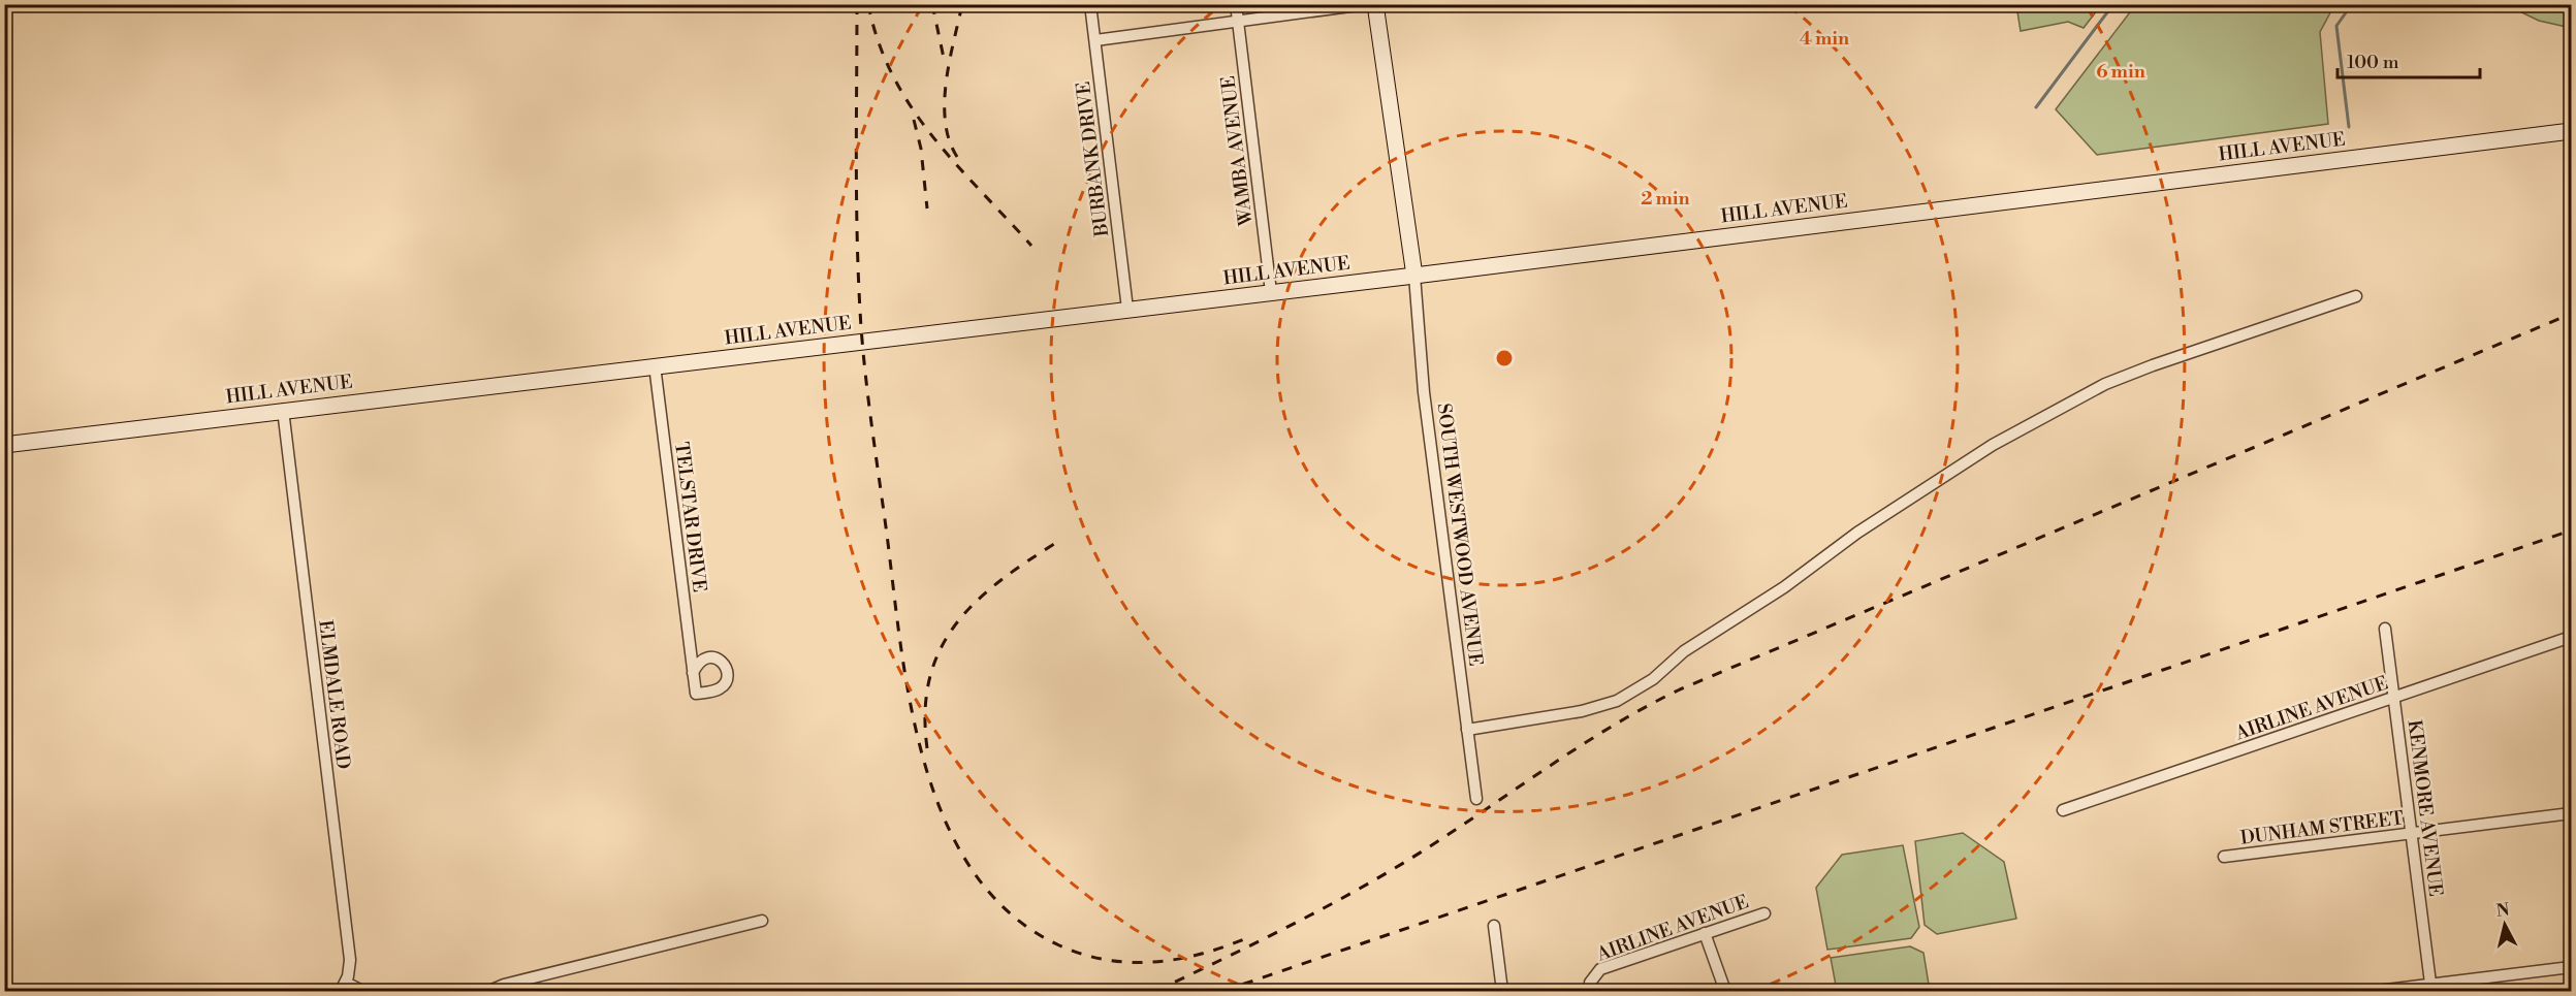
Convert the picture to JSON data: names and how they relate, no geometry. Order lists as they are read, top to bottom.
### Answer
{
  "streets": {
    "main road": ["HILL AVENUE"],
    "street": [
      "WAMBA AVENUE",
      "BURBANK DRIVE",
      "TELSTAR DRIVE",
      "SOUTH WESTWOOD AVENUE",
      "ELMDALE ROAD",
      "AIRLINE AVENUE",
      "KENMORE AVENUE",
      "DUNHAM STREET"
    ]
  },
  "crossings": [
    ["HILL AVENUE", "WAMBA AVENUE"],
    ["HILL AVENUE", "BURBANK DRIVE"],
    ["HILL AVENUE", "TELSTAR DRIVE"],
    ["HILL AVENUE", "SOUTH WESTWOOD AVENUE"],
    ["HILL AVENUE", "ELMDALE ROAD"],
    ["AIRLINE AVENUE", "KENMORE AVENUE"],
    ["KENMORE AVENUE", "DUNHAM STREET"]
  ],
  "scale_bar": "100 m",
  "north": "top",
  "rings": ["4 min", "6 min", "2 min"]
}
